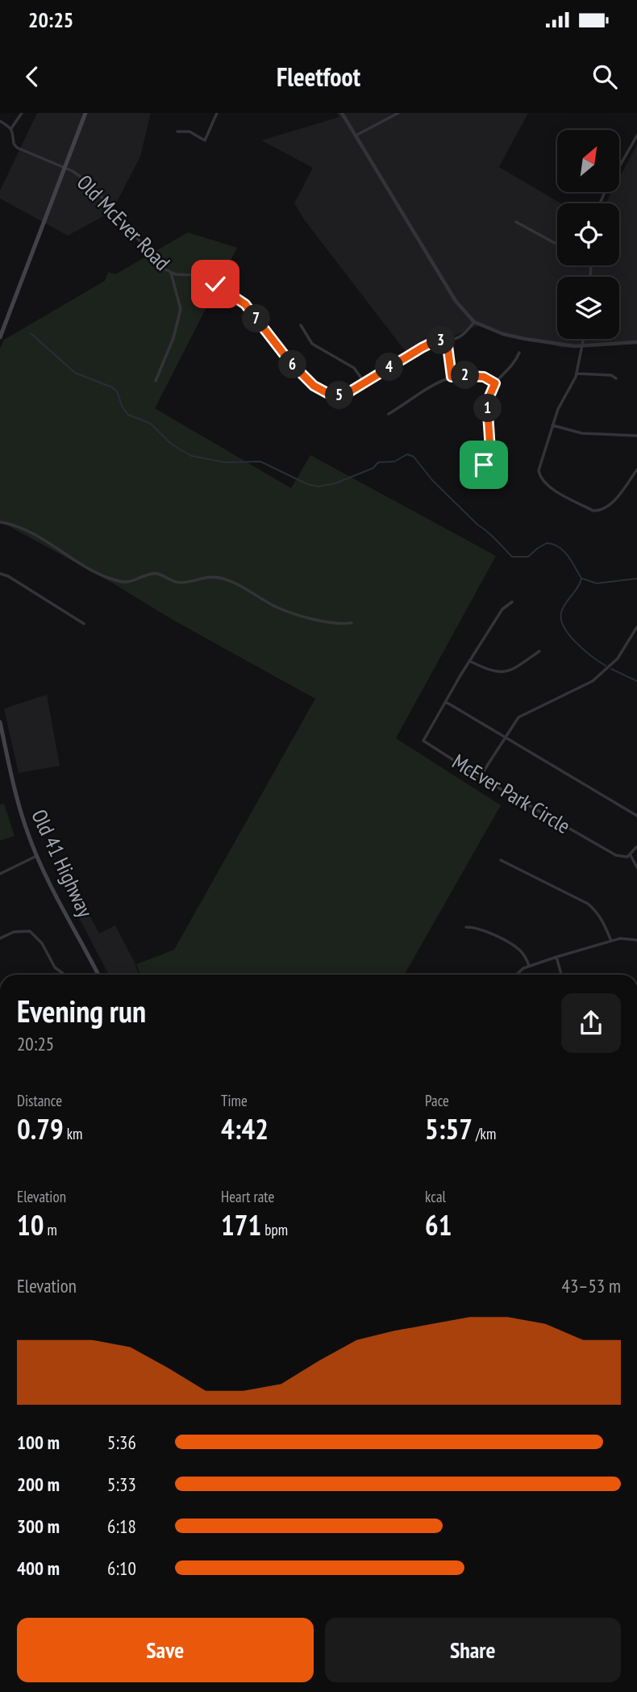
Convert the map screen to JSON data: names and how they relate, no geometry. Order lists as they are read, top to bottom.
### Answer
{
  "streets": {
    "main road": ["Old 41 Highway"],
    "street": ["Old McEver Road", "McEver Park Circle"]
  },
  "north": "top right",
  "page": {
    "status": "20:25",
    "header": "Fleetfoot",
    "pins": [
      "7",
      "3",
      "6",
      "4",
      "2",
      "5",
      "1"
    ],
    "heading": ["Evening run", "20:25"],
    "stats": [
      ["Distance", "0.79 km"],
      ["Time", "4:42"],
      ["Pace", "5:57 /km"],
      ["Elevation", "10 m"],
      ["Heart rate", "171 bpm"],
      ["kcal", "61"]
    ],
    "chart": ["Elevation", "43–53 m"],
    "list": [
      {
        "name": "100 m",
        "note": "5:36"
      },
      {
        "name": "200 m",
        "note": "5:33"
      },
      {
        "name": "300 m",
        "note": "6:18"
      },
      {
        "name": "400 m",
        "note": "6:10"
      }
    ],
    "buttons": ["Save", "Share"]
  }
}
